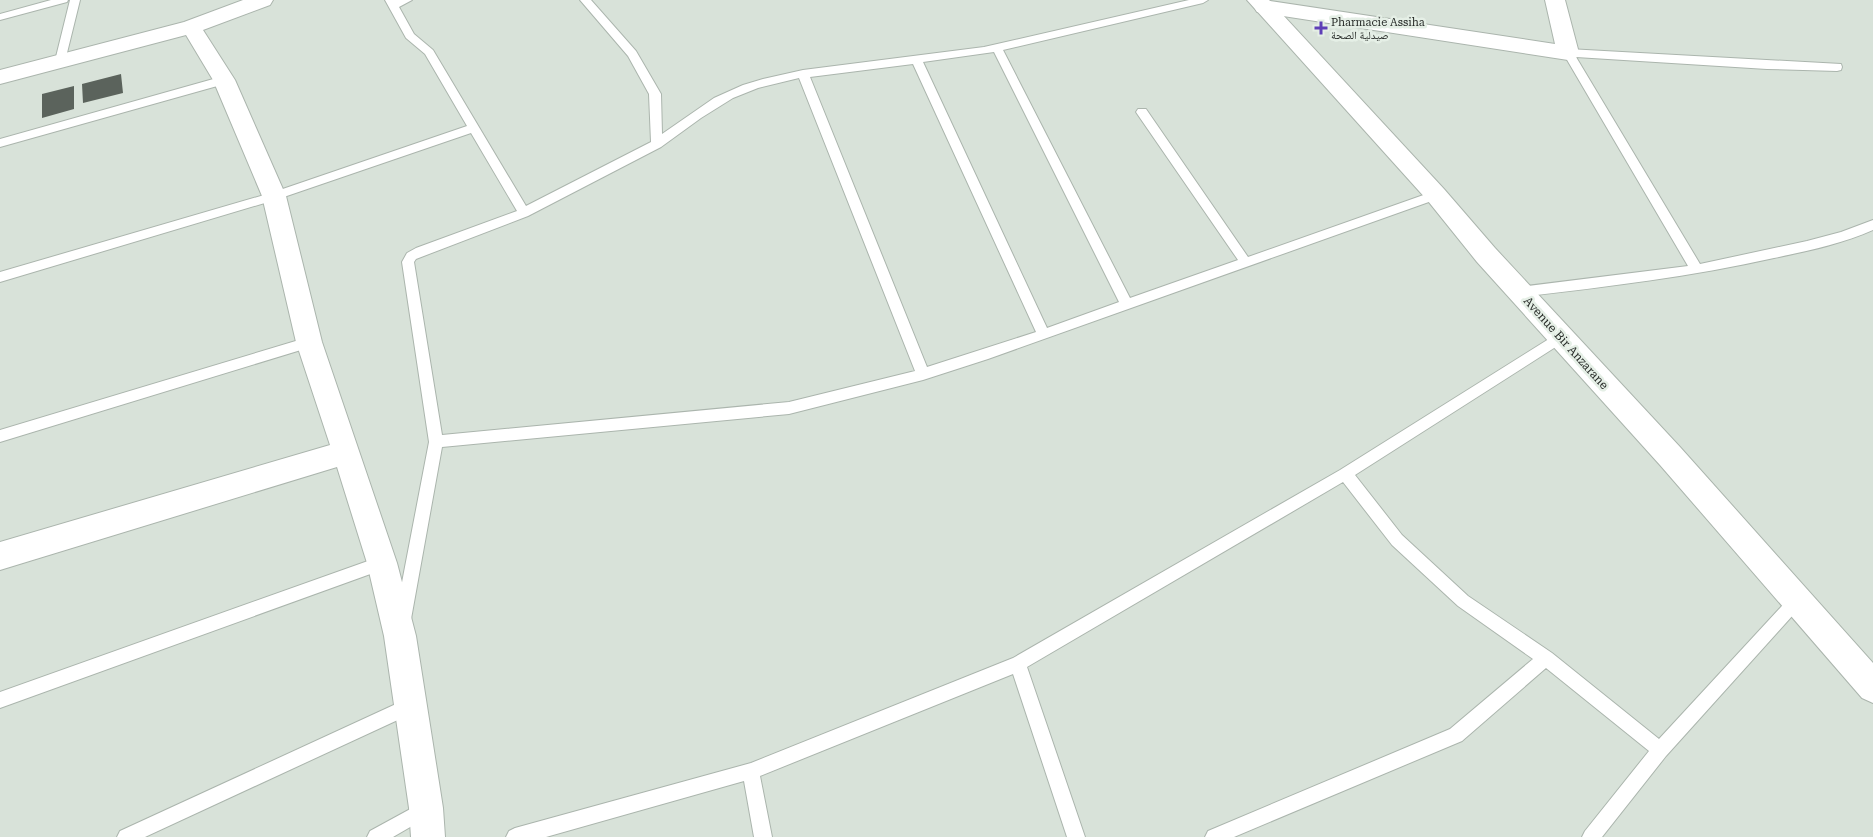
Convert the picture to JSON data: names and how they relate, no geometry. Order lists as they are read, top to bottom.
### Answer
{
  "streets": {
    "street": ["Avenue Bir Anzarane"]
  },
  "places": {
    "health": ["Pharmacie Assiha صيدلية الصحة"]
  }
}
